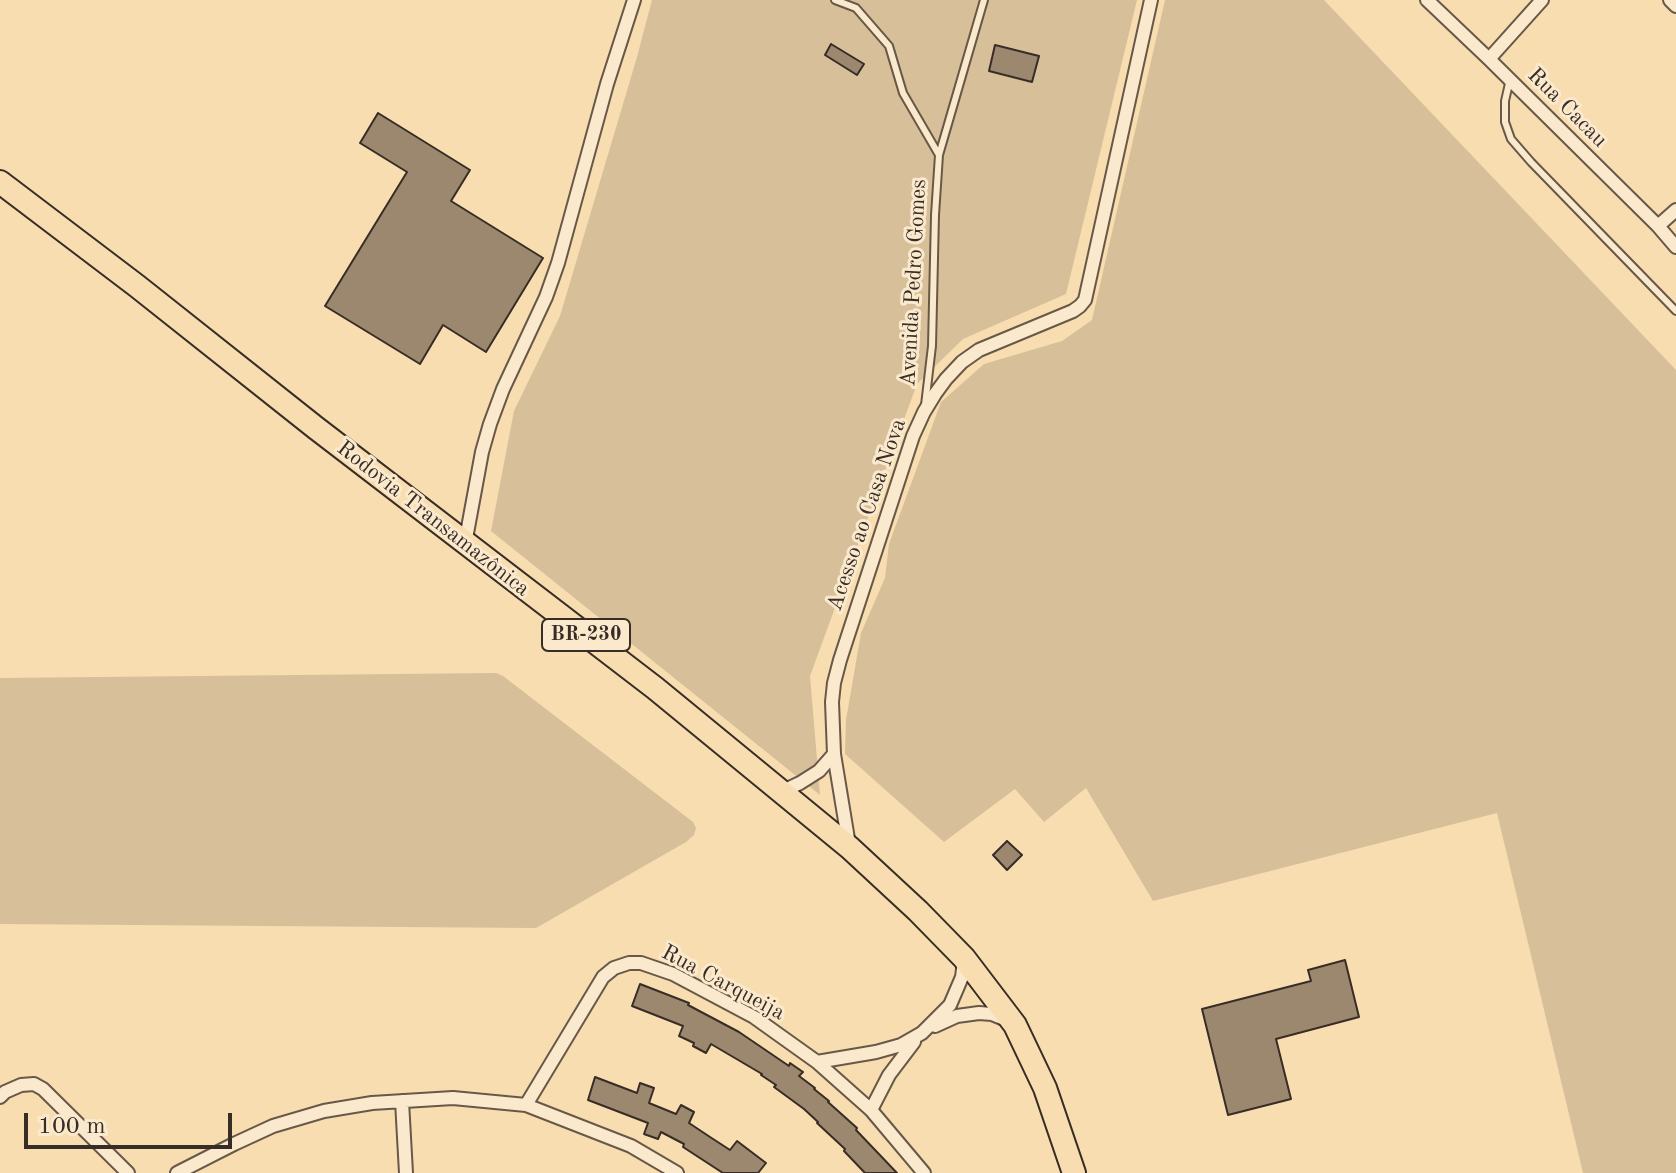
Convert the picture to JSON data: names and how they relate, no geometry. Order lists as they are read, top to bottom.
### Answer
{
  "streets": {
    "highway": ["Rodovia Transamazônica", "BR-230"],
    "street": ["Rua Cacau", "Acesso ao Casa Nova", "Rua Carqueija"],
    "lane": ["Avenida Pedro Gomes"]
  },
  "crossings": [
    ["Avenida Pedro Gomes", "Acesso ao Casa Nova"],
    ["Acesso ao Casa Nova", "Rodovia Transamazônica"]
  ],
  "scale_bar": "100 m"
}
